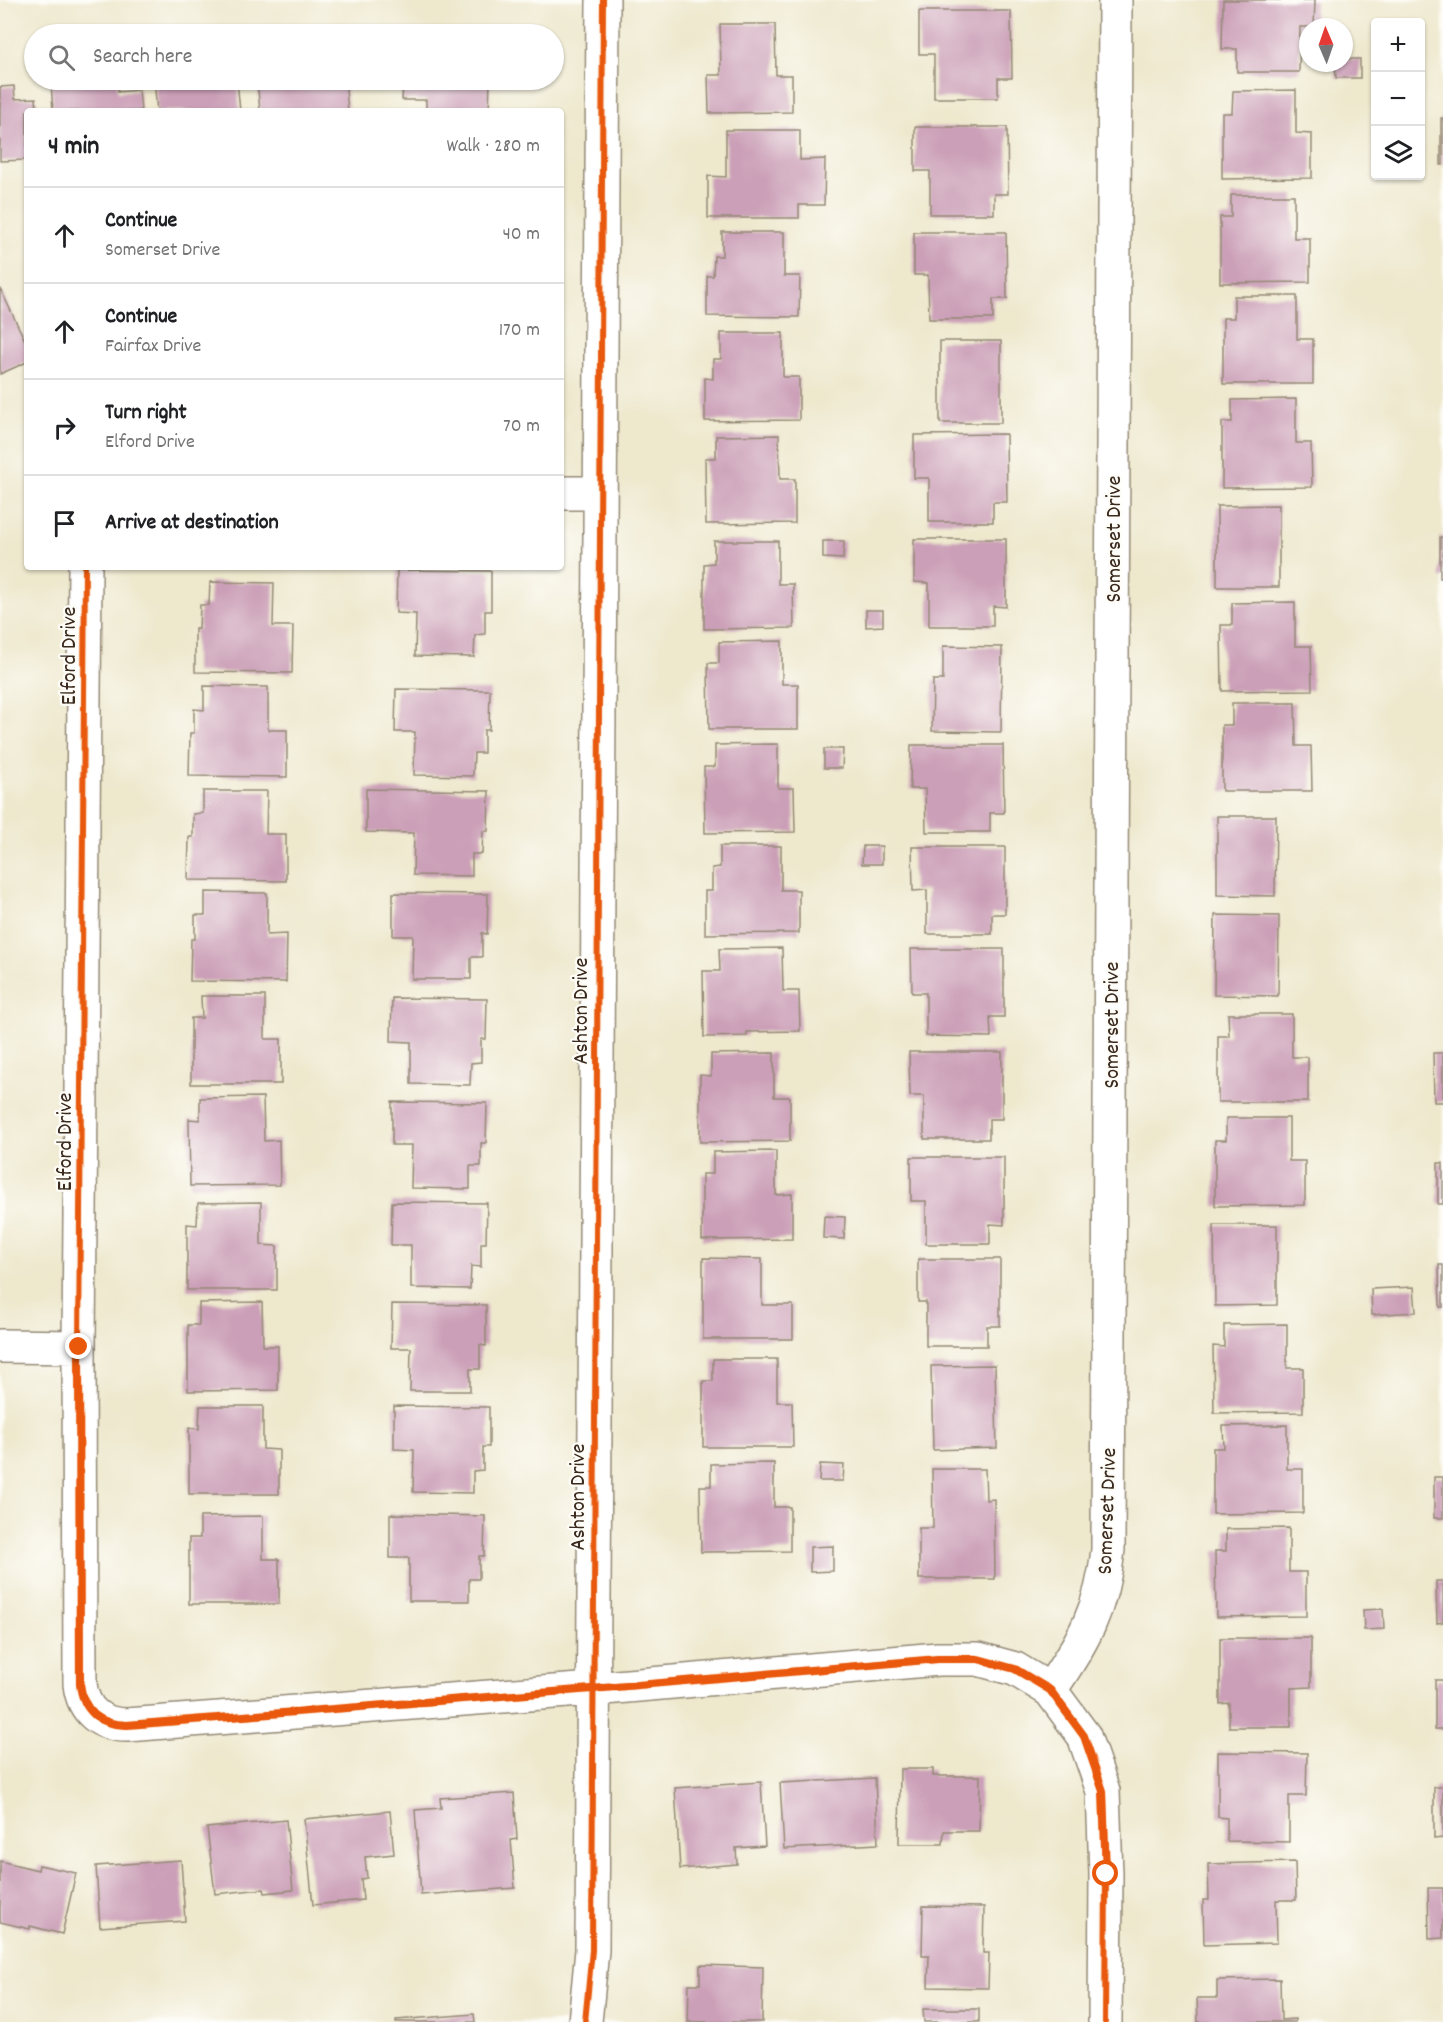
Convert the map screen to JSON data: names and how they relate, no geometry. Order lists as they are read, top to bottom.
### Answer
{
  "streets": {
    "street": ["Somerset Drive", "Elford Drive", "Ashton Drive"]
  },
  "crossings": [
    ["Elford Drive", "Ashton Drive"]
  ],
  "north": "top",
  "page": {
    "map_buttons": ["+", "−"],
    "search": "Search here",
    "heading": ["4 min", "Walk · 280 m"],
    "list": [
      ["Continue", "Somerset Drive", "40 m"],
      ["Continue", "Fairfax Drive", "170 m"],
      ["Turn right", "Elford Drive", "70 m"],
      "Arrive at destination"
    ]
  }
}
